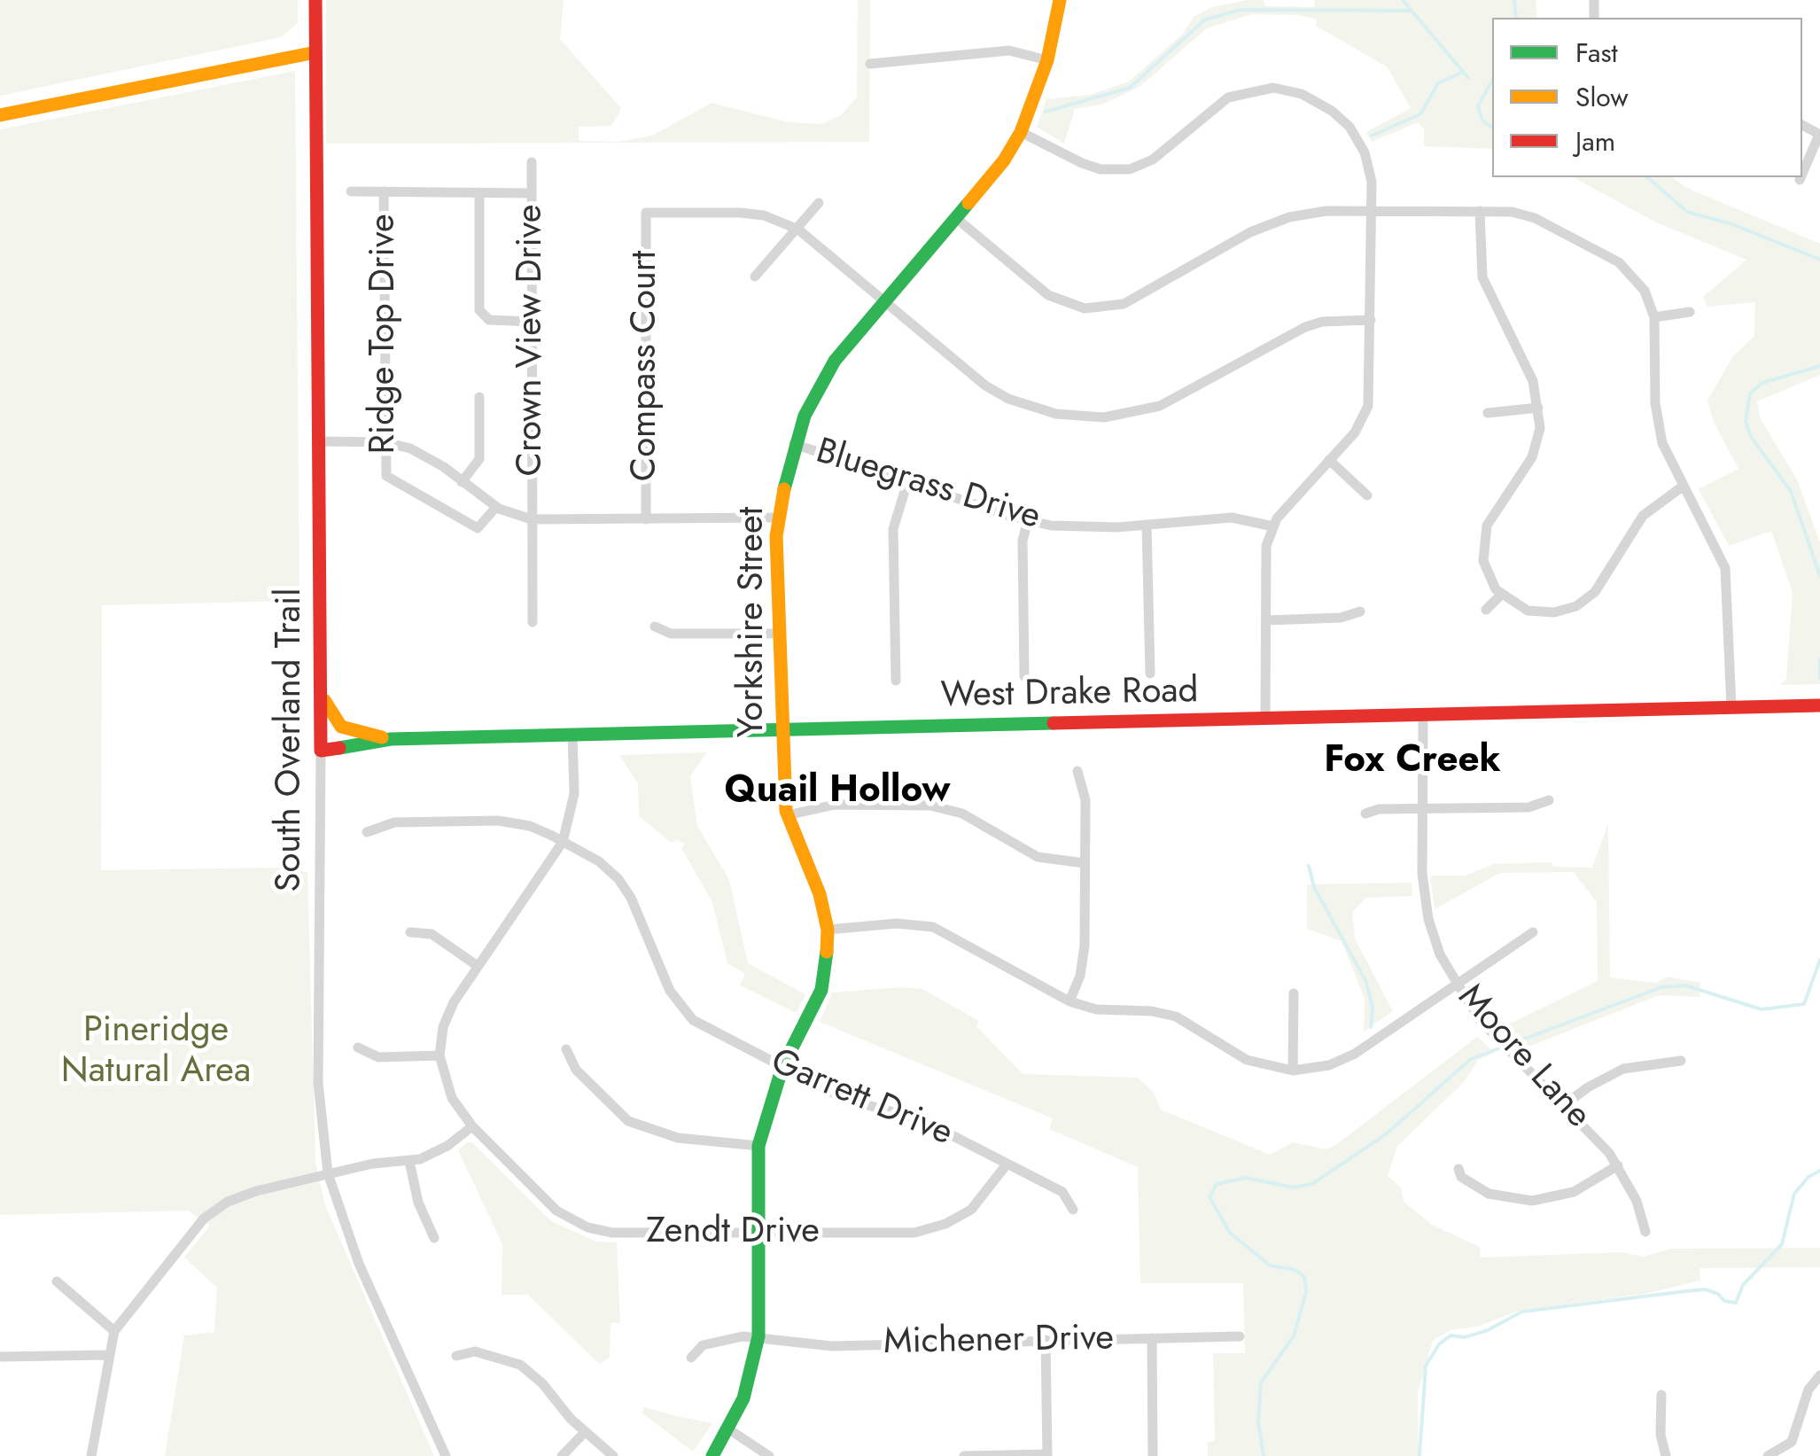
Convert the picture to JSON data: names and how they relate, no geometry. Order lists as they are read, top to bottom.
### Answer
{
  "streets": {
    "main road": ["Yorkshire Street", "West Drake Road", "South Overland Trail"],
    "street": [
      "Ridge Top Drive",
      "Crown View Drive",
      "Compass Court",
      "Bluegrass Drive",
      "Moore Lane",
      "Garrett Drive",
      "Zendt Drive",
      "Michener Drive"
    ]
  },
  "crossings": [
    ["Bluegrass Drive", "Yorkshire Street"],
    ["Yorkshire Street", "West Drake Road"],
    ["Yorkshire Street", "Garrett Drive"],
    ["Yorkshire Street", "Zendt Drive"],
    ["Yorkshire Street", "Michener Drive"],
    ["West Drake Road", "South Overland Trail"],
    ["West Drake Road", "Moore Lane"],
    ["Garrett Drive", "Zendt Drive"]
  ],
  "districts": ["Fox Creek", "Quail Hollow"],
  "parks": ["Pineridge Natural Area"],
  "legend": ["Fast", "Slow", "Jam"]
}
